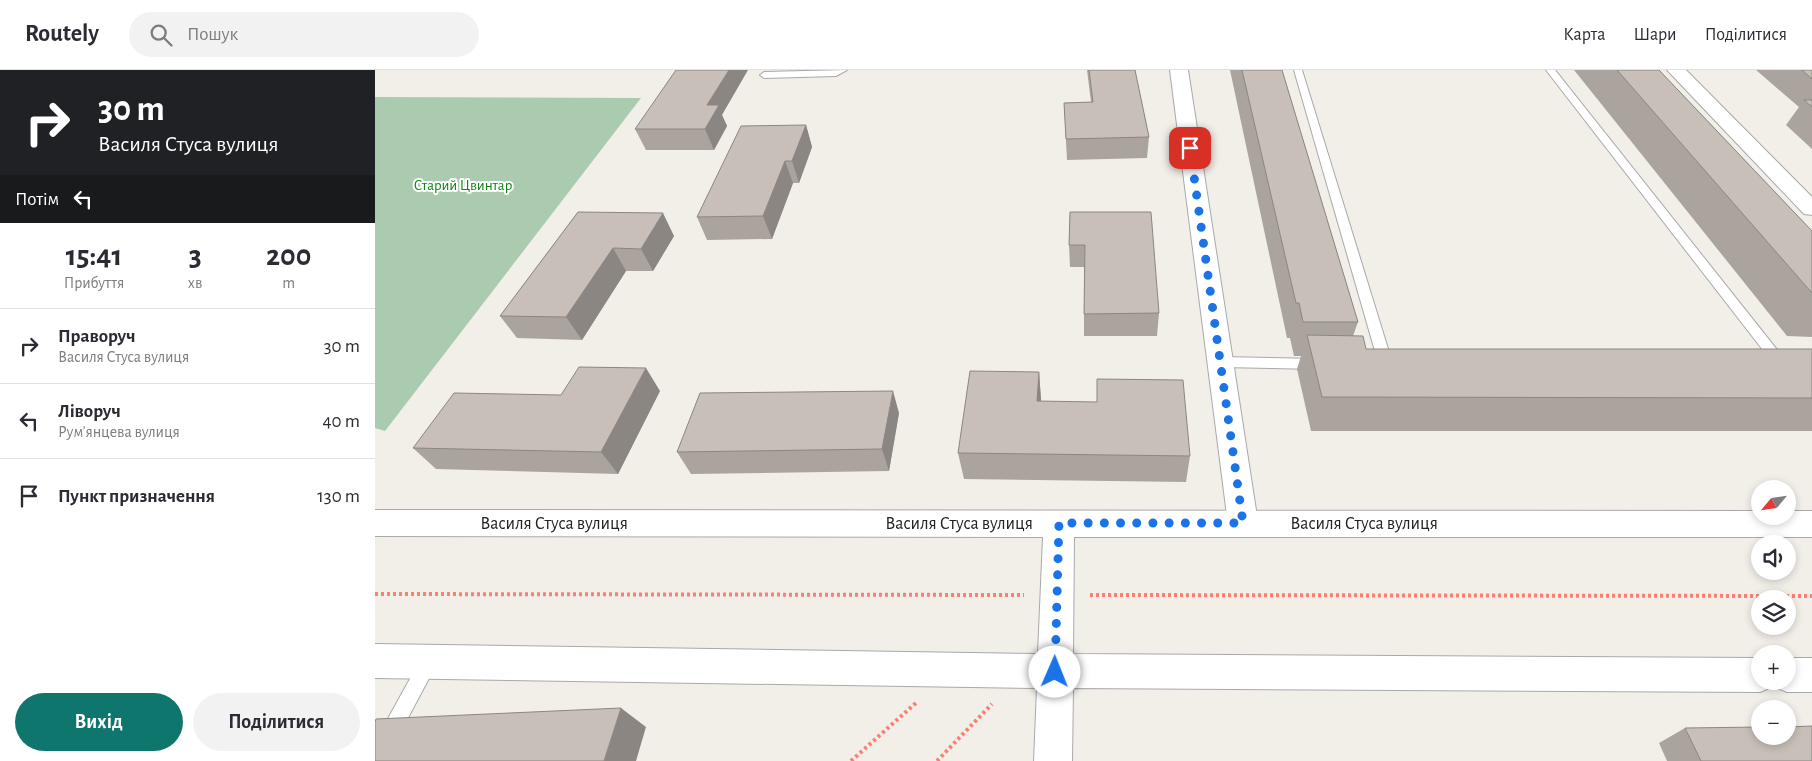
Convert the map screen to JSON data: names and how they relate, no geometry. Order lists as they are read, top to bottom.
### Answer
{
  "streets": {
    "street": ["Василя Стуса вулиця"]
  },
  "parks": ["Старий Цвинтар"],
  "north": "bottom left",
  "page": {
    "header": "Routely",
    "search": "Пошук",
    "nav": ["Карта", "Шари", "Поділитися"],
    "turn": ["30 m", "Василя Стуса вулиця"],
    "then": "Потім",
    "eta": [
      "15:41",
      "Прибуття",
      "3",
      "хв",
      "200",
      "m"
    ],
    "list": [
      {
        "name": "Праворуч",
        "note": "Василя Стуса вулиця",
        "value": "30 m"
      },
      {
        "name": "Ліворуч",
        "note": "Рум’янцева вулиця",
        "value": "40 m"
      },
      {
        "name": "Пункт призначення",
        "value": "130 m"
      }
    ],
    "map_buttons": ["+", "−"],
    "buttons": ["Вихід", "Поділитися"]
  }
}
